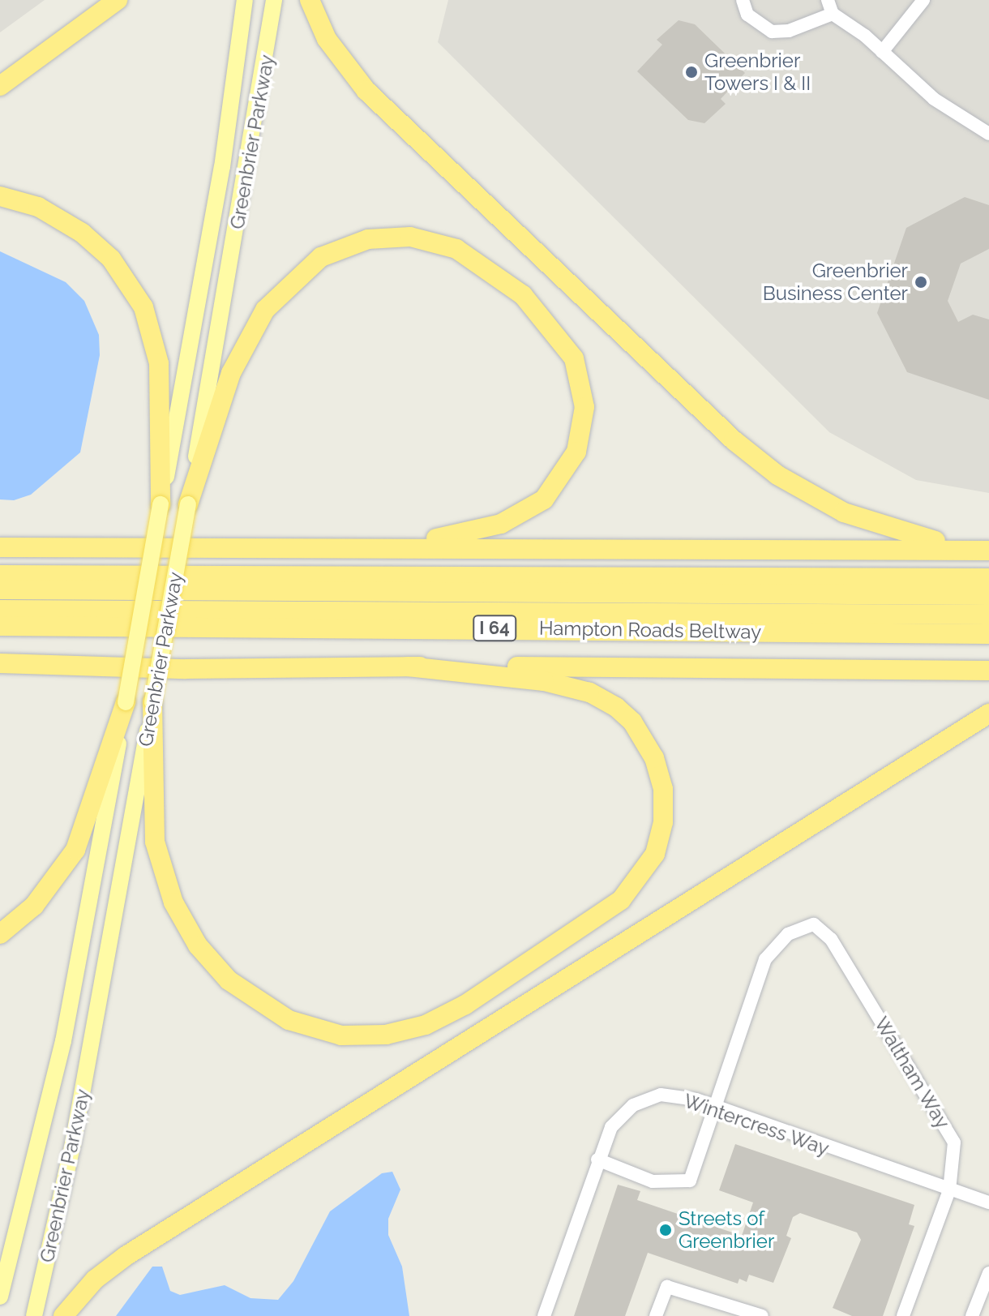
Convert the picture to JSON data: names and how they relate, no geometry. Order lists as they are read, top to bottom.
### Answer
{
  "streets": {
    "highway": ["I 64", "Hampton Roads Beltway"],
    "main road": ["Greenbrier Parkway"],
    "street": ["Waltham Way", "Wintercress Way"]
  },
  "crossings": [
    ["Waltham Way", "Wintercress Way"]
  ],
  "places": ["Greenbrier Towers I & II", "Greenbrier Business Center", "Streets of Greenbrier"]
}
